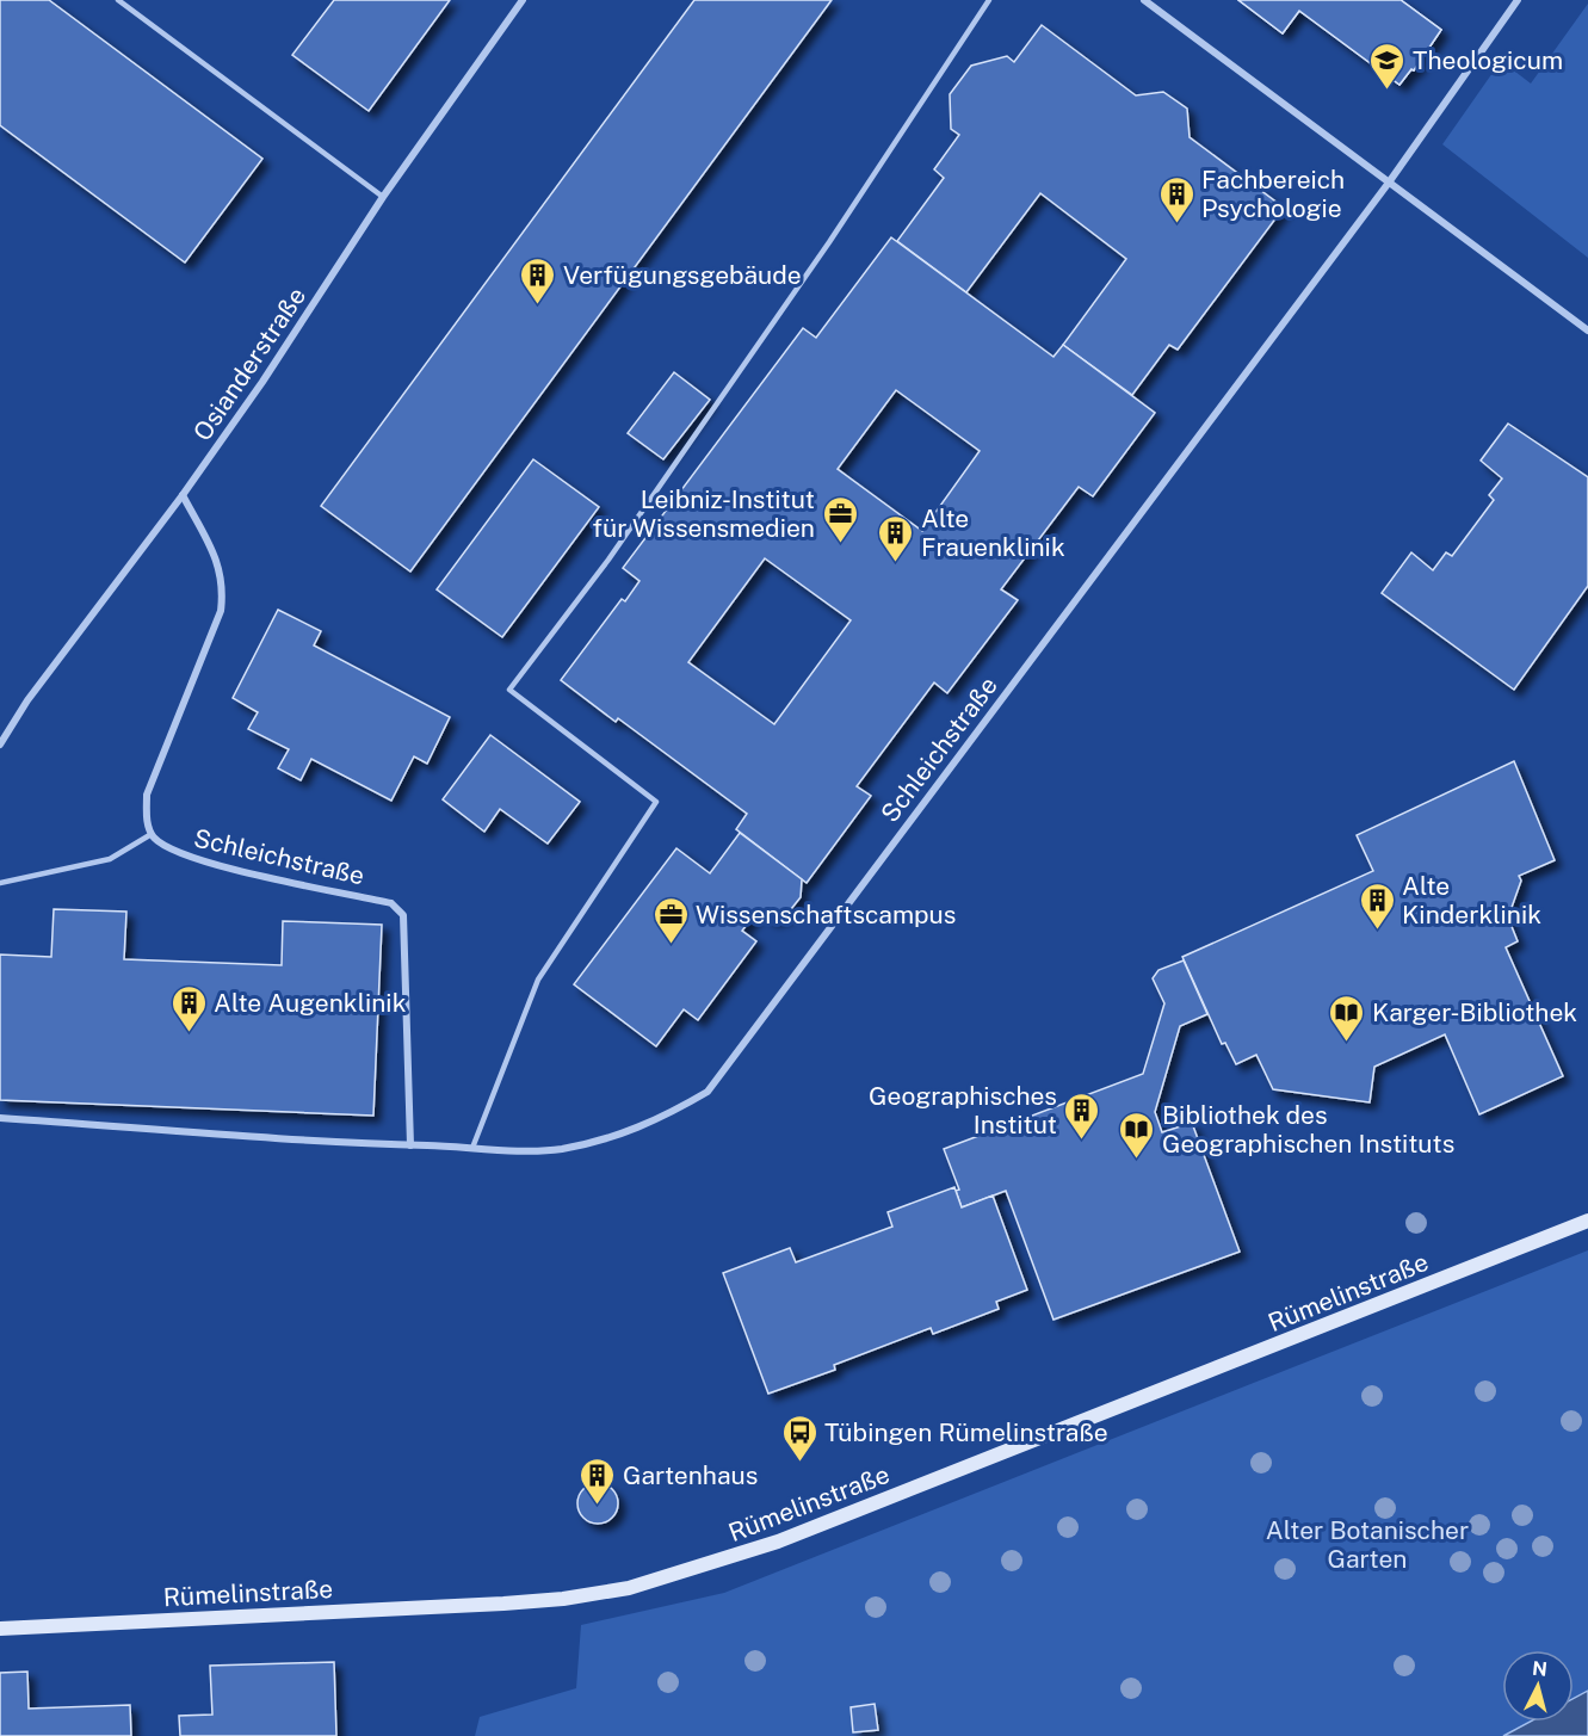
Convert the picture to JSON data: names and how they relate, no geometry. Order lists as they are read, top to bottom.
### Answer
{
  "streets": {
    "main road": ["Rümelinstraße"],
    "street": ["Osianderstraße", "Schleichstraße"]
  },
  "parks": ["Alter Botanischer Garten"],
  "places": {
    "school or university": ["Theologicum"],
    "building": [
      "Fachbereich Psychologie",
      "Verfügungsgebäude",
      "Alte Frauenklinik",
      "Alte Kinderklinik",
      "Alte Augenklinik",
      "Geographisches Institut",
      "Gartenhaus"
    ],
    "office": ["Leibniz-Institut für Wissensmedien", "Wissenschaftscampus"],
    "library": ["Karger-Bibliothek", "Bibliothek des Geographischen Instituts"],
    "bus stop": ["Tübingen Rümelinstraße"]
  },
  "north": "top"
}
